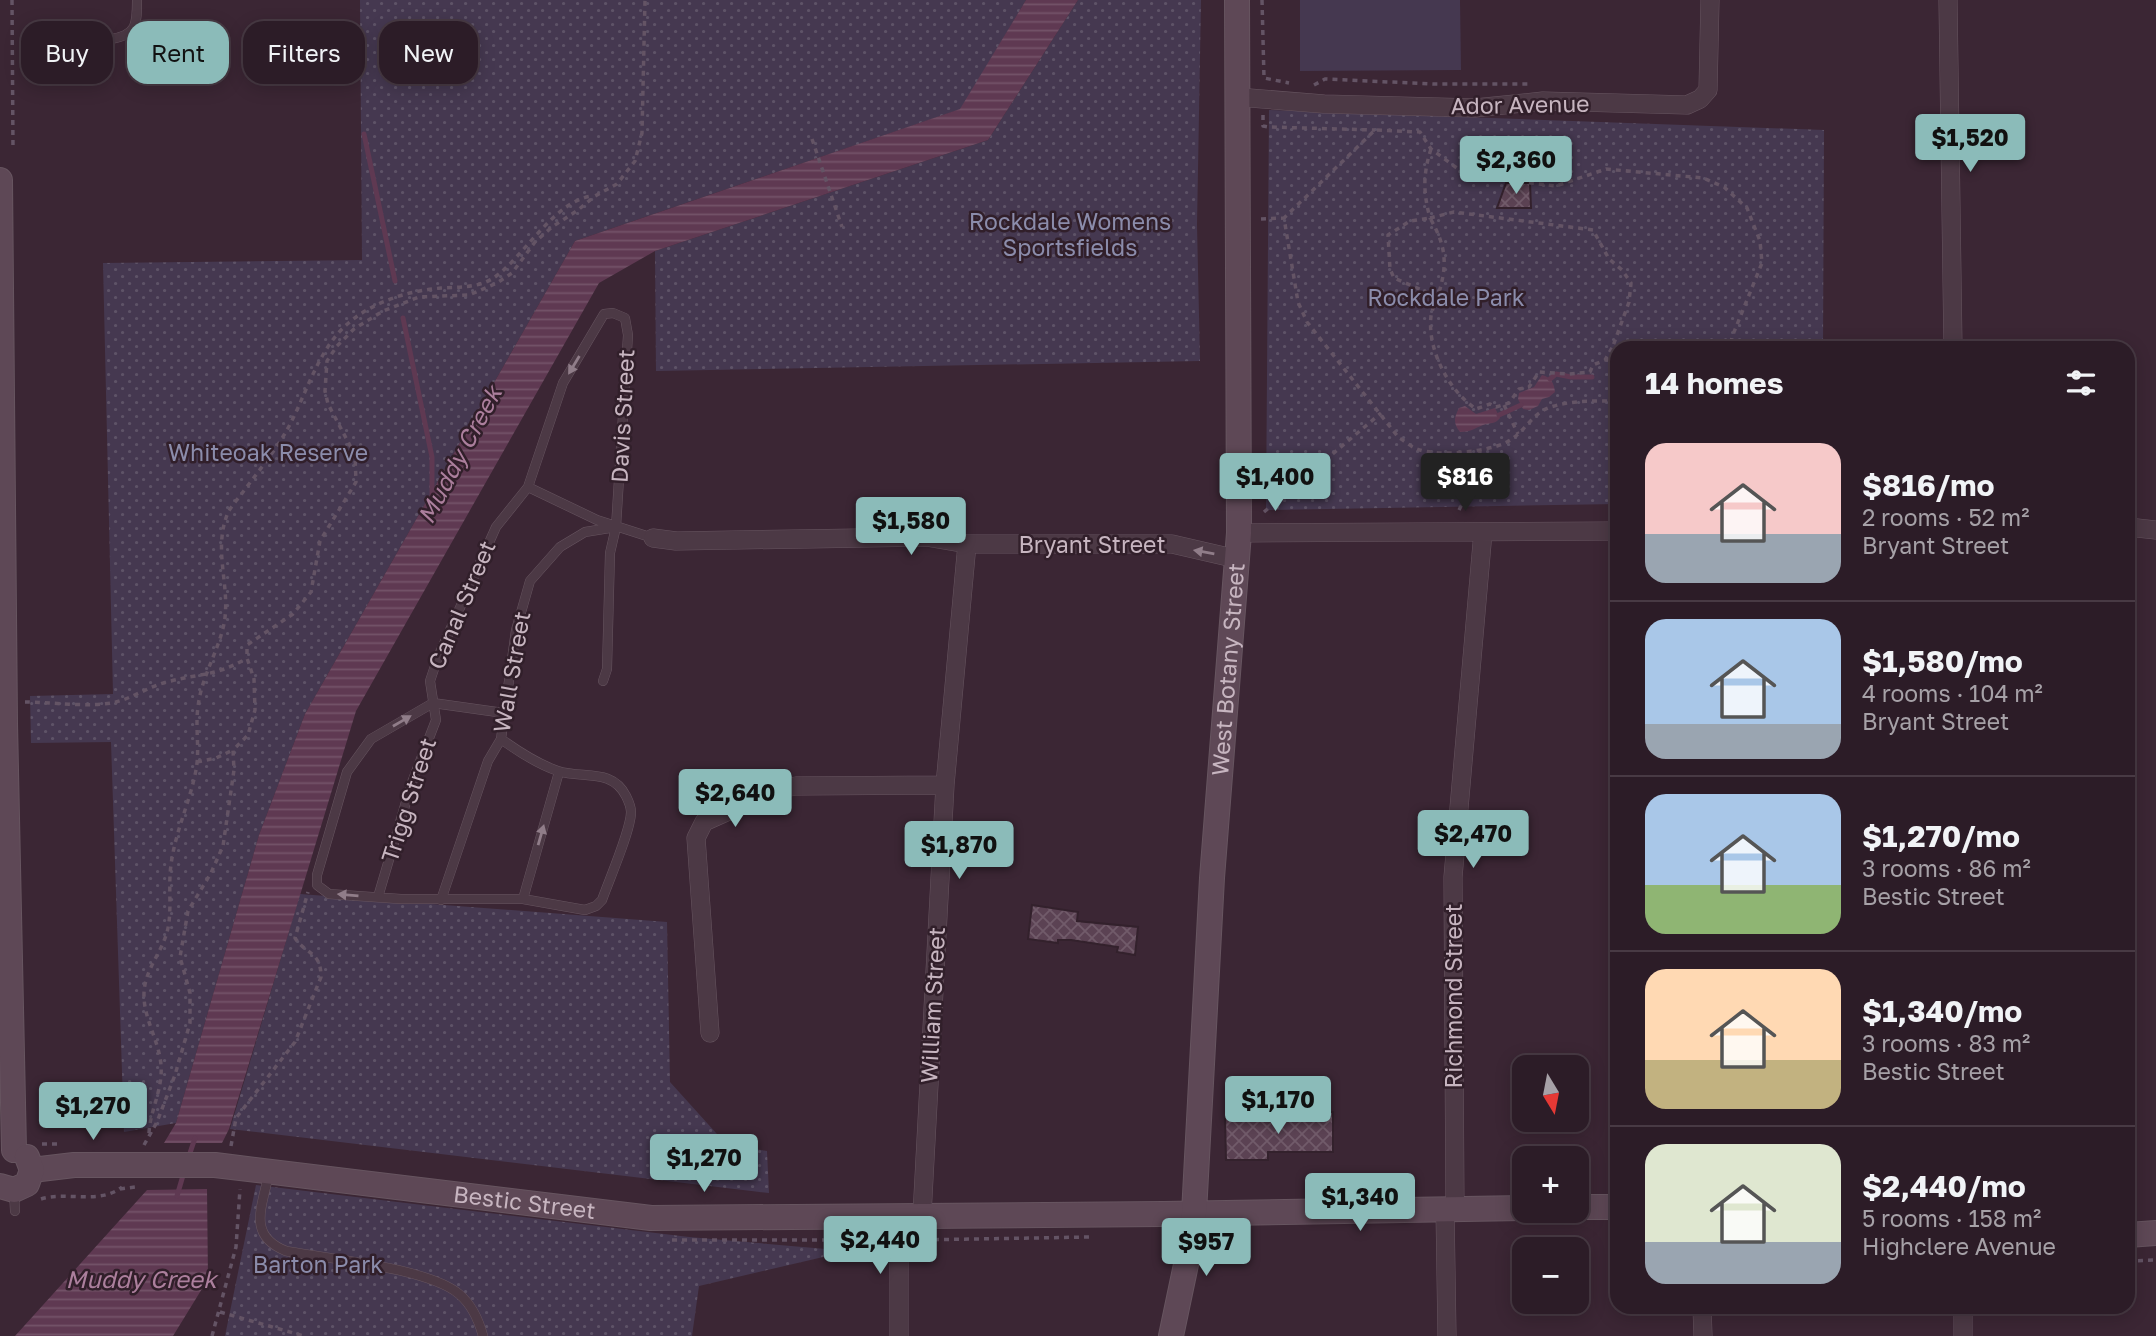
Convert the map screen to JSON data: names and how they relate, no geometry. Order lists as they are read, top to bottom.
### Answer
{
  "streets": {
    "main road": ["West Botany Street", "Bestic Street"],
    "street": [
      "Ador Avenue",
      "Bryant Street",
      "Richmond Street",
      "William Street"
    ],
    "lane": [
      "Davis Street",
      "Canal Street",
      "Wall Street",
      "Trigg Street"
    ]
  },
  "crossings": [
    ["Ador Avenue", "West Botany Street"],
    ["Davis Street", "Canal Street"],
    ["Davis Street", "Wall Street"],
    ["Bryant Street", "West Botany Street"],
    ["Bryant Street", "William Street"],
    ["Canal Street", "Wall Street"],
    ["Canal Street", "Trigg Street"],
    ["West Botany Street", "Bestic Street"],
    ["Richmond Street", "Bestic Street"],
    ["William Street", "Bestic Street"]
  ],
  "one_way": ["Bryant Street"],
  "water": ["Muddy Creek"],
  "parks": [
    "Rockdale Womens Sportsfields",
    "Rockdale Park",
    "Whiteoak Reserve",
    "Barton Park"
  ],
  "north": "bottom",
  "page": {
    "chip": [
      "Buy",
      "Rent",
      "Filters",
      "New"
    ],
    "price": [
      "$1,520",
      "$2,360",
      "$1,400",
      "$816",
      "$1,580",
      "$2,640",
      "$2,470",
      "$1,870",
      "$1,170",
      "$1,270",
      "$1,270",
      "$1,340",
      "$2,440",
      "$957"
    ],
    "heading": "14 homes",
    "list": [
      {
        "name": "$816/mo",
        "note": "2 rooms · 52 m² · Bryant Street"
      },
      {
        "name": "$1,580/mo",
        "note": "4 rooms · 104 m² · Bryant Street"
      },
      {
        "name": "$1,270/mo",
        "note": "3 rooms · 86 m² · Bestic Street"
      },
      {
        "name": "$1,340/mo",
        "note": "3 rooms · 83 m² · Bestic Street"
      },
      {
        "name": "$2,440/mo",
        "note": "5 rooms · 158 m² · Highclere Avenue"
      }
    ],
    "map_buttons": ["+", "−"]
  }
}
